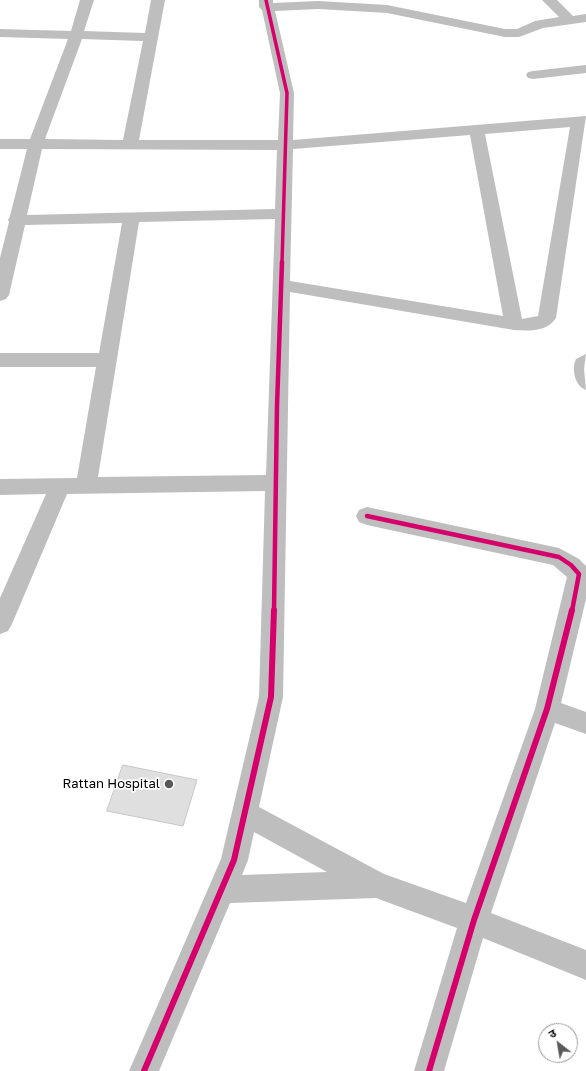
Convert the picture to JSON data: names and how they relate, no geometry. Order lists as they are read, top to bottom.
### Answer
{
  "places": ["Rattan Hospital"],
  "north": "top left"
}
